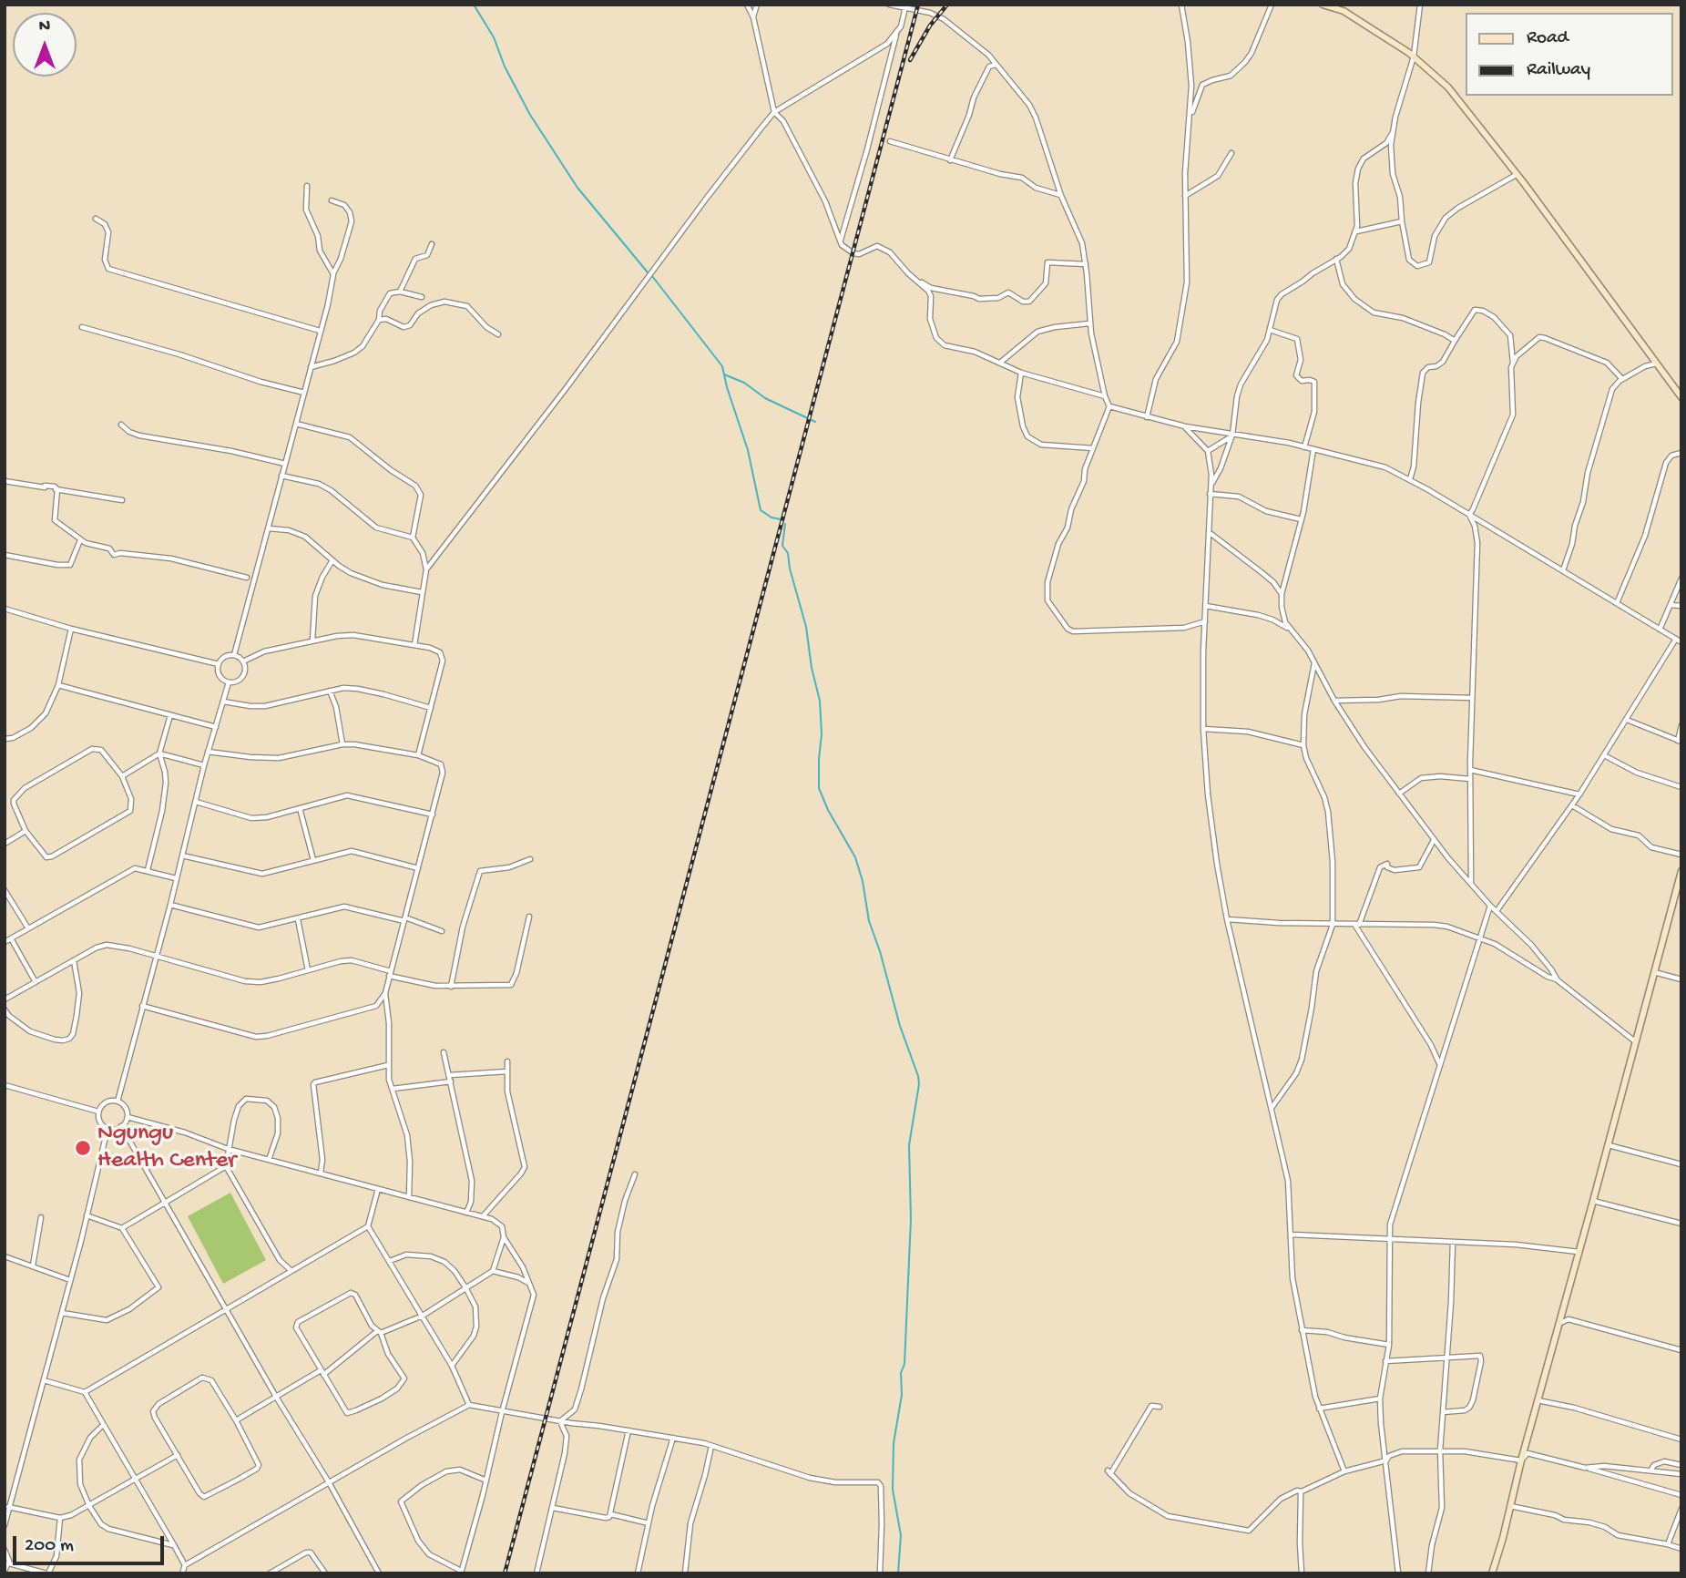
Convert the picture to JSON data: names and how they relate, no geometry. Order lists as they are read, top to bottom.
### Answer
{
  "places": ["Ngungu Health Center"],
  "legend": ["Road", "Railway"],
  "scale_bar": "200 m",
  "north": "top"
}
